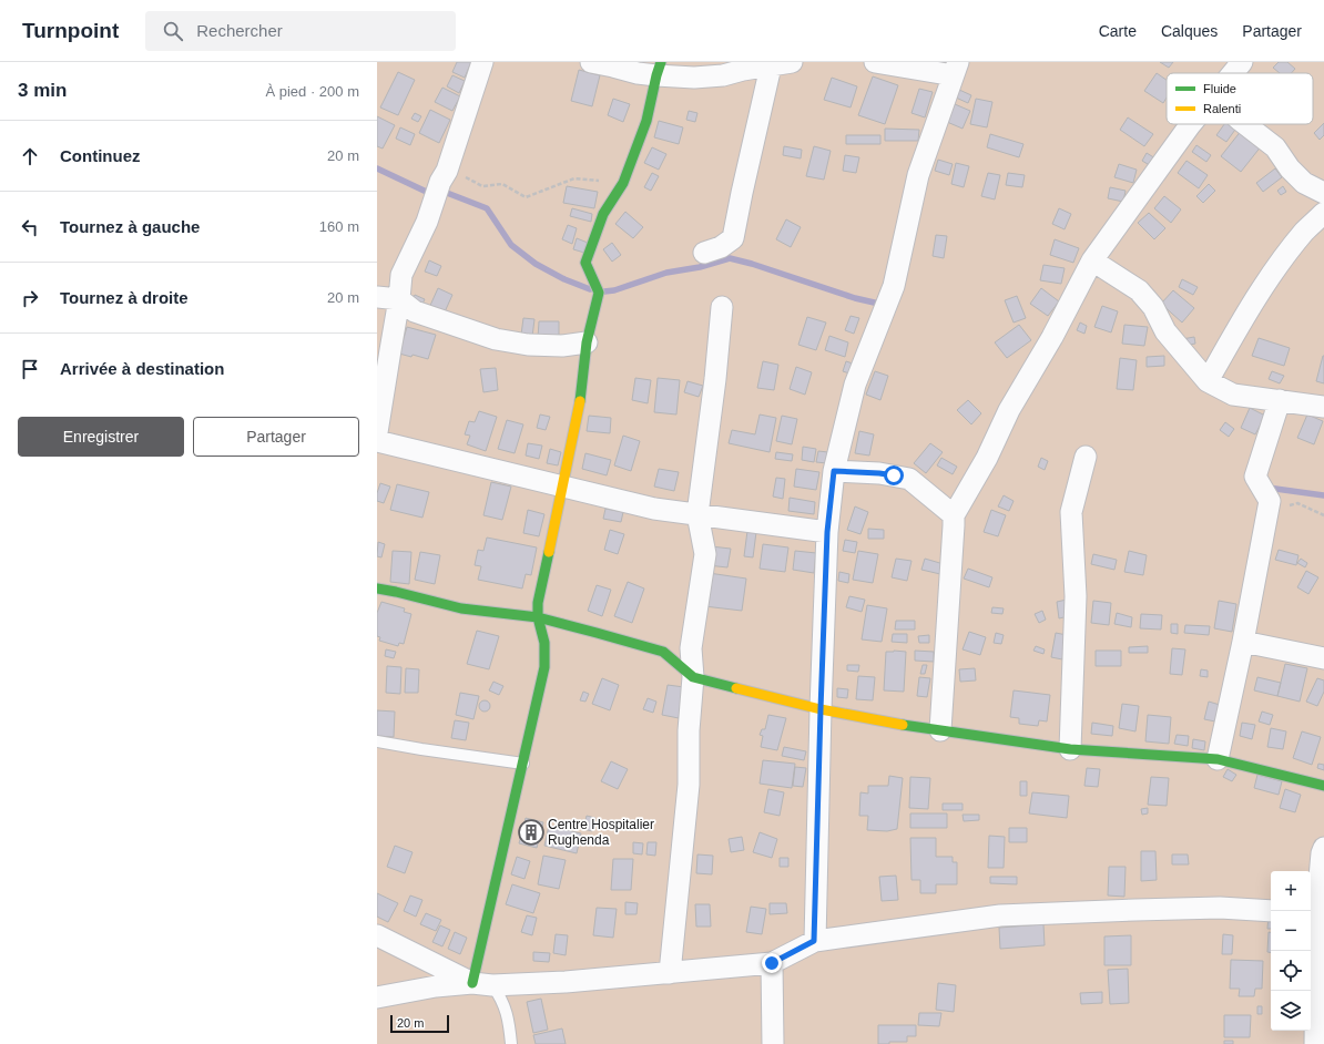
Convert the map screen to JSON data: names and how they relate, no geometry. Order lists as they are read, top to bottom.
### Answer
{
  "places": {
    "building": ["Centre Hospitalier Rughenda"]
  },
  "legend": ["Fluide", "Ralenti"],
  "scale_bar": "20 m",
  "page": {
    "header": "Turnpoint",
    "search": "Rechercher",
    "nav": ["Carte", "Calques", "Partager"],
    "heading": ["3 min", "À pied · 200 m"],
    "list": [
      ["Continuez", "20 m"],
      ["Tournez à gauche", "160 m"],
      ["Tournez à droite", "20 m"],
      "Arrivée à destination"
    ],
    "buttons": ["Enregistrer", "Partager"],
    "map_buttons": ["+", "−"],
    "scale": "20 m"
  }
}
